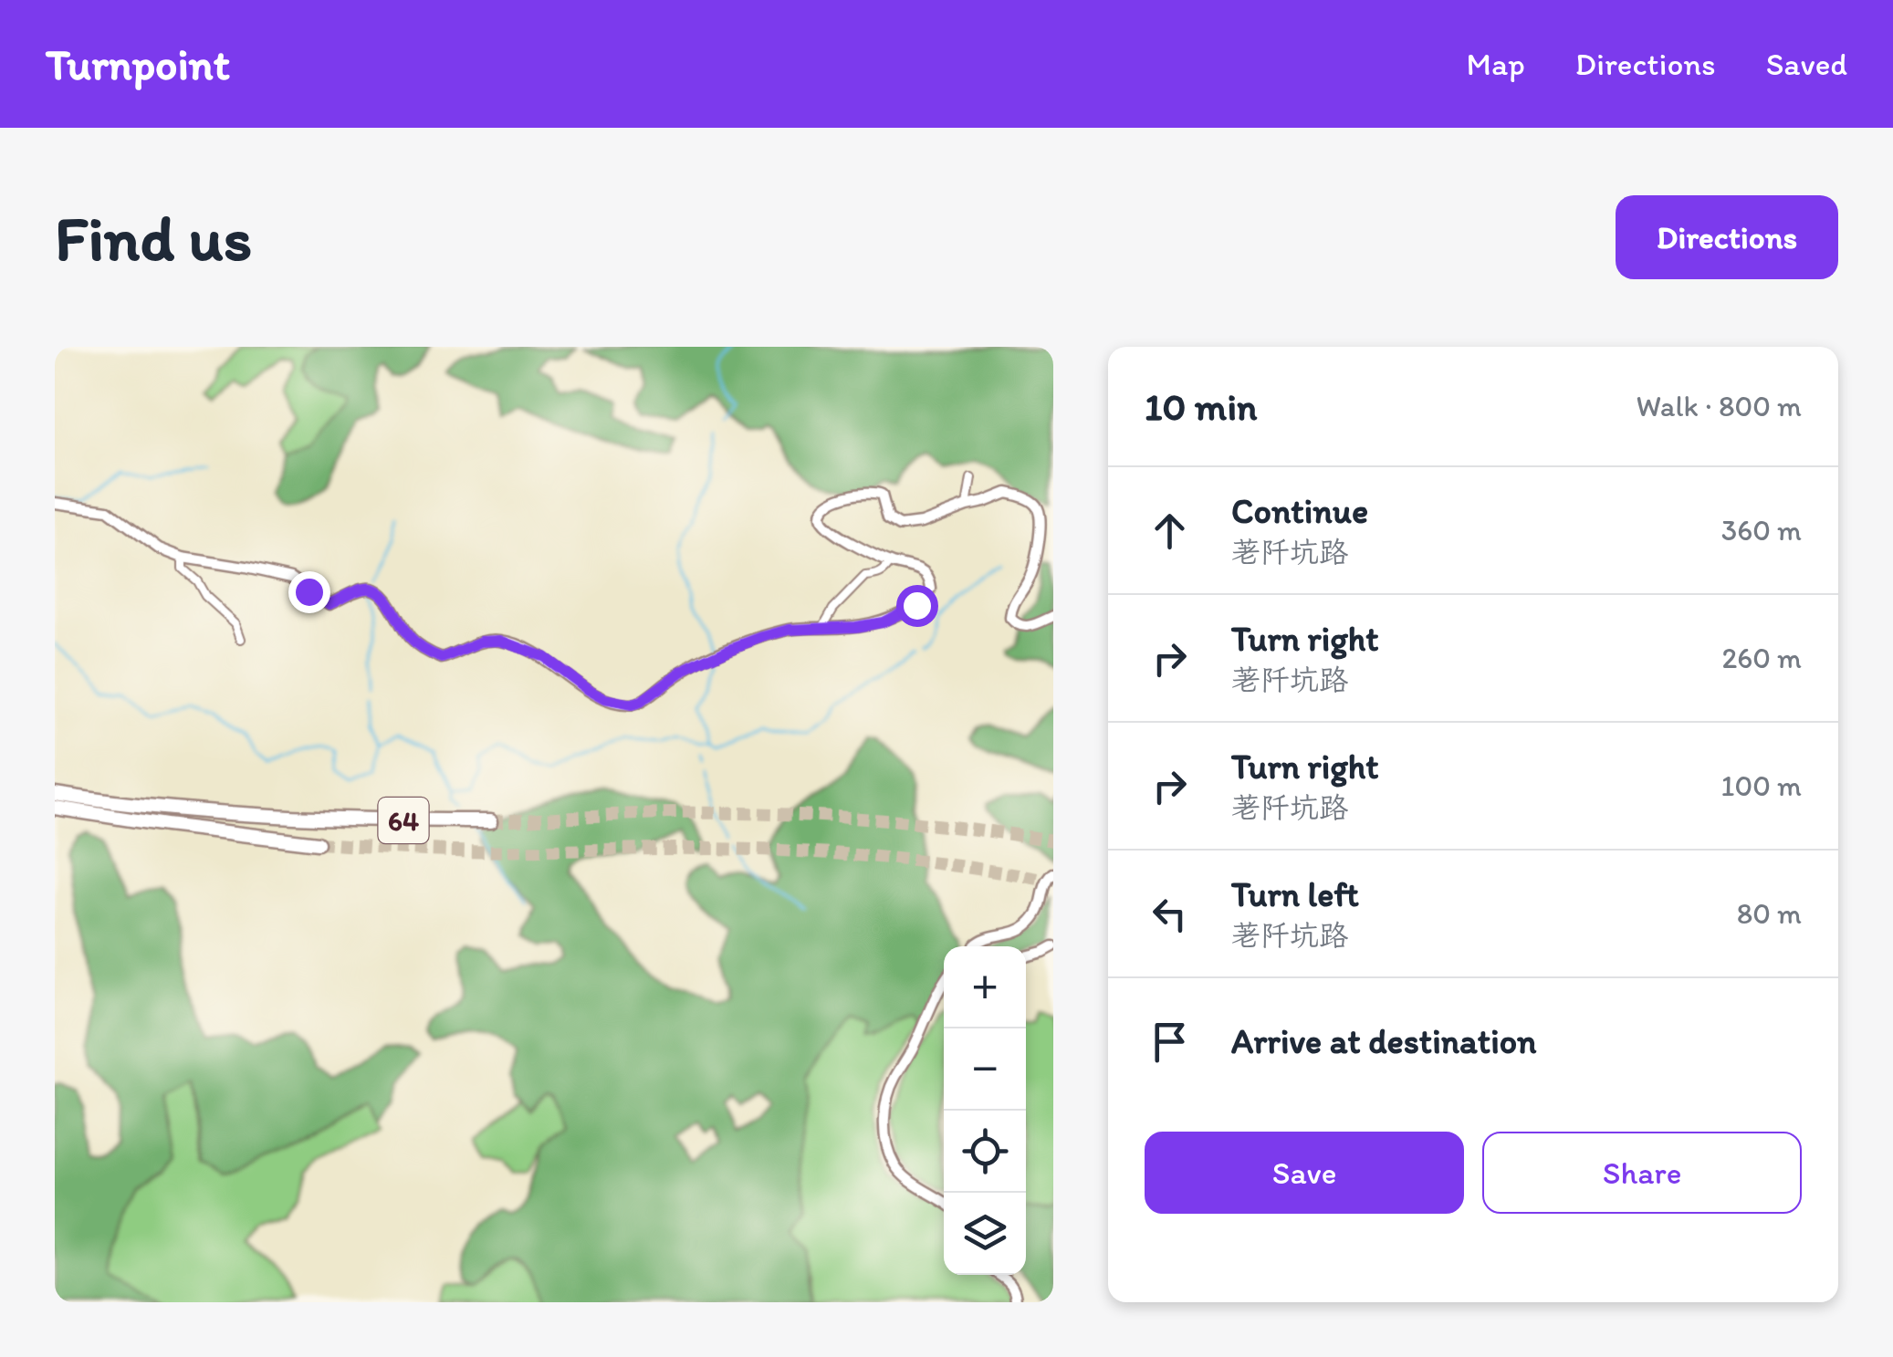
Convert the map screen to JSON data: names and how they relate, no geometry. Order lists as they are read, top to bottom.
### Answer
{
  "streets": {
    "highway": ["64"]
  },
  "page": {
    "header": "Turnpoint",
    "nav": ["Map", "Directions", "Saved"],
    "buttons": [
      "Directions",
      ["Save", "Share"]
    ],
    "title": "Find us",
    "heading": ["10 min", "Walk · 800 m"],
    "list": [
      ["Continue", "荖阡坑路", "360 m"],
      ["Turn right", "荖阡坑路", "260 m"],
      ["Turn right", "荖阡坑路", "100 m"],
      ["Turn left", "荖阡坑路", "80 m"],
      "Arrive at destination"
    ],
    "map_buttons": ["+", "−"]
  }
}
